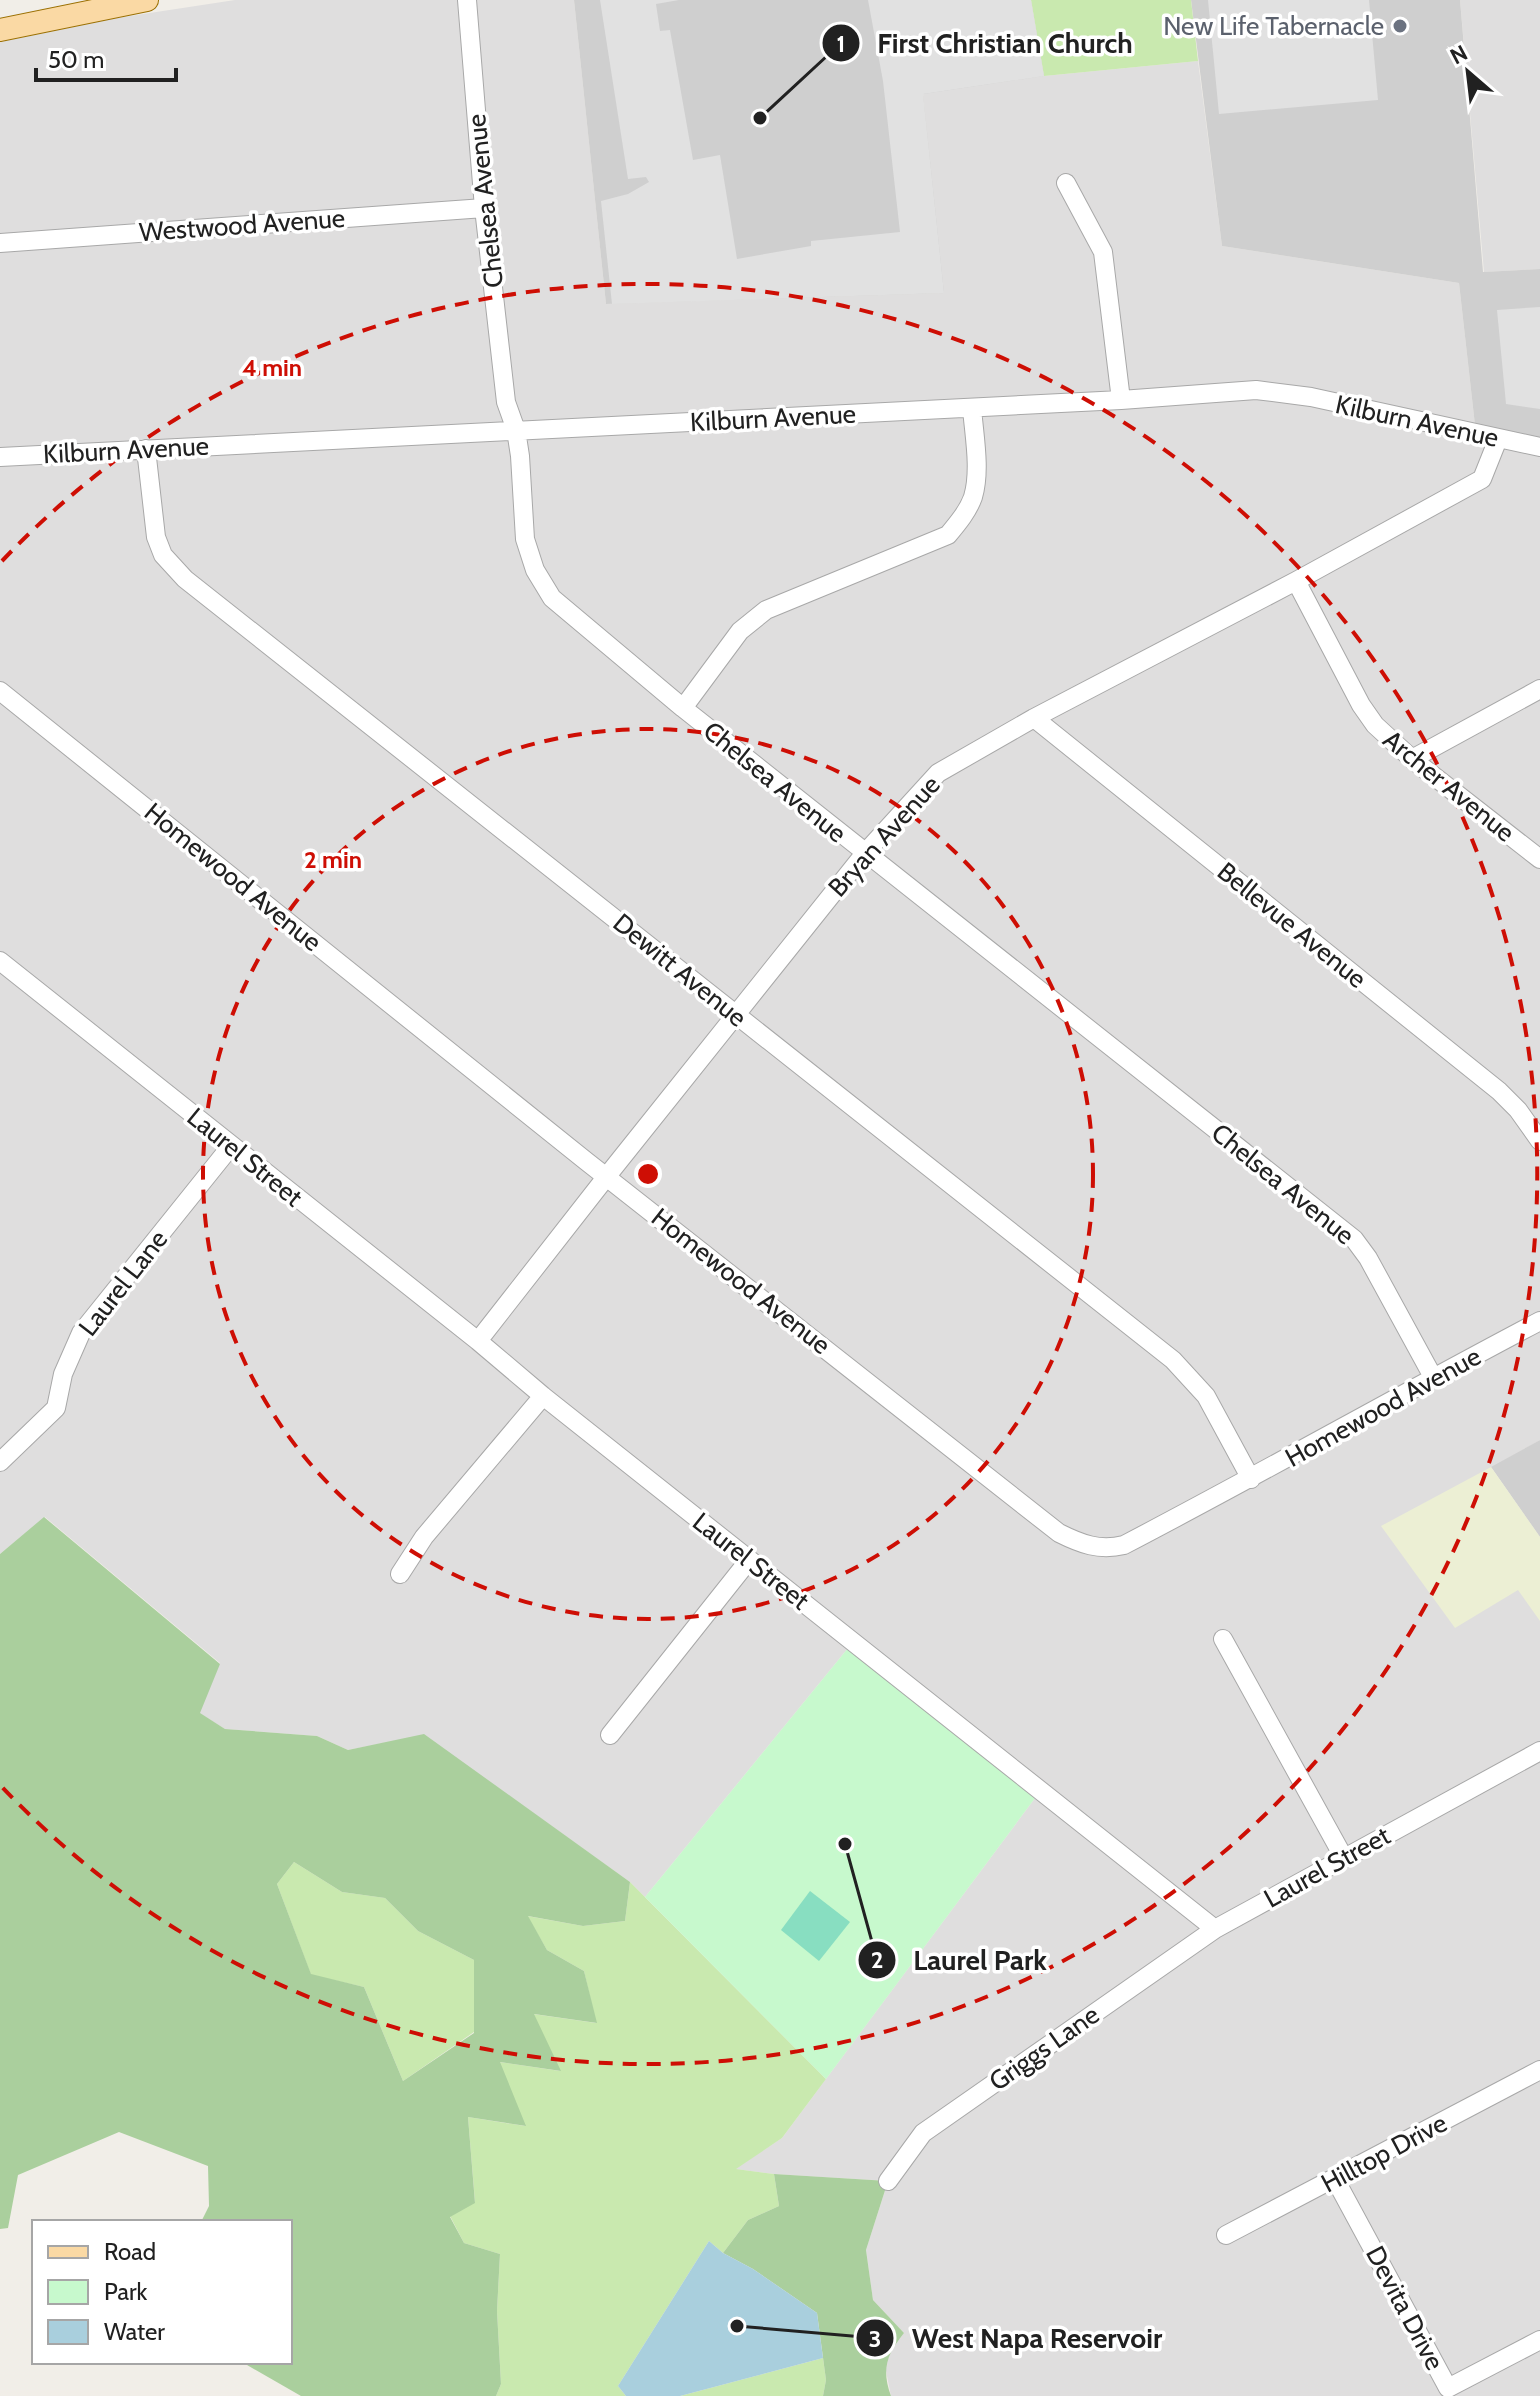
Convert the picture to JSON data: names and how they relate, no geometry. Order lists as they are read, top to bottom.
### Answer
{
  "streets": {
    "street": [
      "Chelsea Avenue",
      "Westwood Avenue",
      "Kilburn Avenue",
      "Archer Avenue",
      "Bryan Avenue",
      "Homewood Avenue",
      "Bellevue Avenue",
      "Dewitt Avenue",
      "Laurel Street",
      "Laurel Lane",
      "Griggs Lane",
      "Hilltop Drive",
      "Devita Drive"
    ]
  },
  "crossings": [
    ["Chelsea Avenue", "Westwood Avenue"],
    ["Chelsea Avenue", "Kilburn Avenue"],
    ["Chelsea Avenue", "Bryan Avenue"],
    ["Chelsea Avenue", "Homewood Avenue"],
    ["Kilburn Avenue", "Bryan Avenue"],
    ["Kilburn Avenue", "Dewitt Avenue"],
    ["Archer Avenue", "Bryan Avenue"],
    ["Bryan Avenue", "Homewood Avenue"],
    ["Bryan Avenue", "Bellevue Avenue"],
    ["Bryan Avenue", "Dewitt Avenue"],
    ["Bryan Avenue", "Laurel Street"],
    ["Homewood Avenue", "Dewitt Avenue"],
    ["Laurel Street", "Laurel Lane"],
    ["Laurel Street", "Griggs Lane"],
    ["Hilltop Drive", "Devita Drive"]
  ],
  "places": [
    "New Life Tabernacle",
    "First Christian Church",
    "Laurel Park",
    "West Napa Reservoir"
  ],
  "legend": ["Road", "Park", "Water"],
  "scale_bar": "50 m",
  "north": "top left",
  "rings": ["4 min", "2 min"]
}
